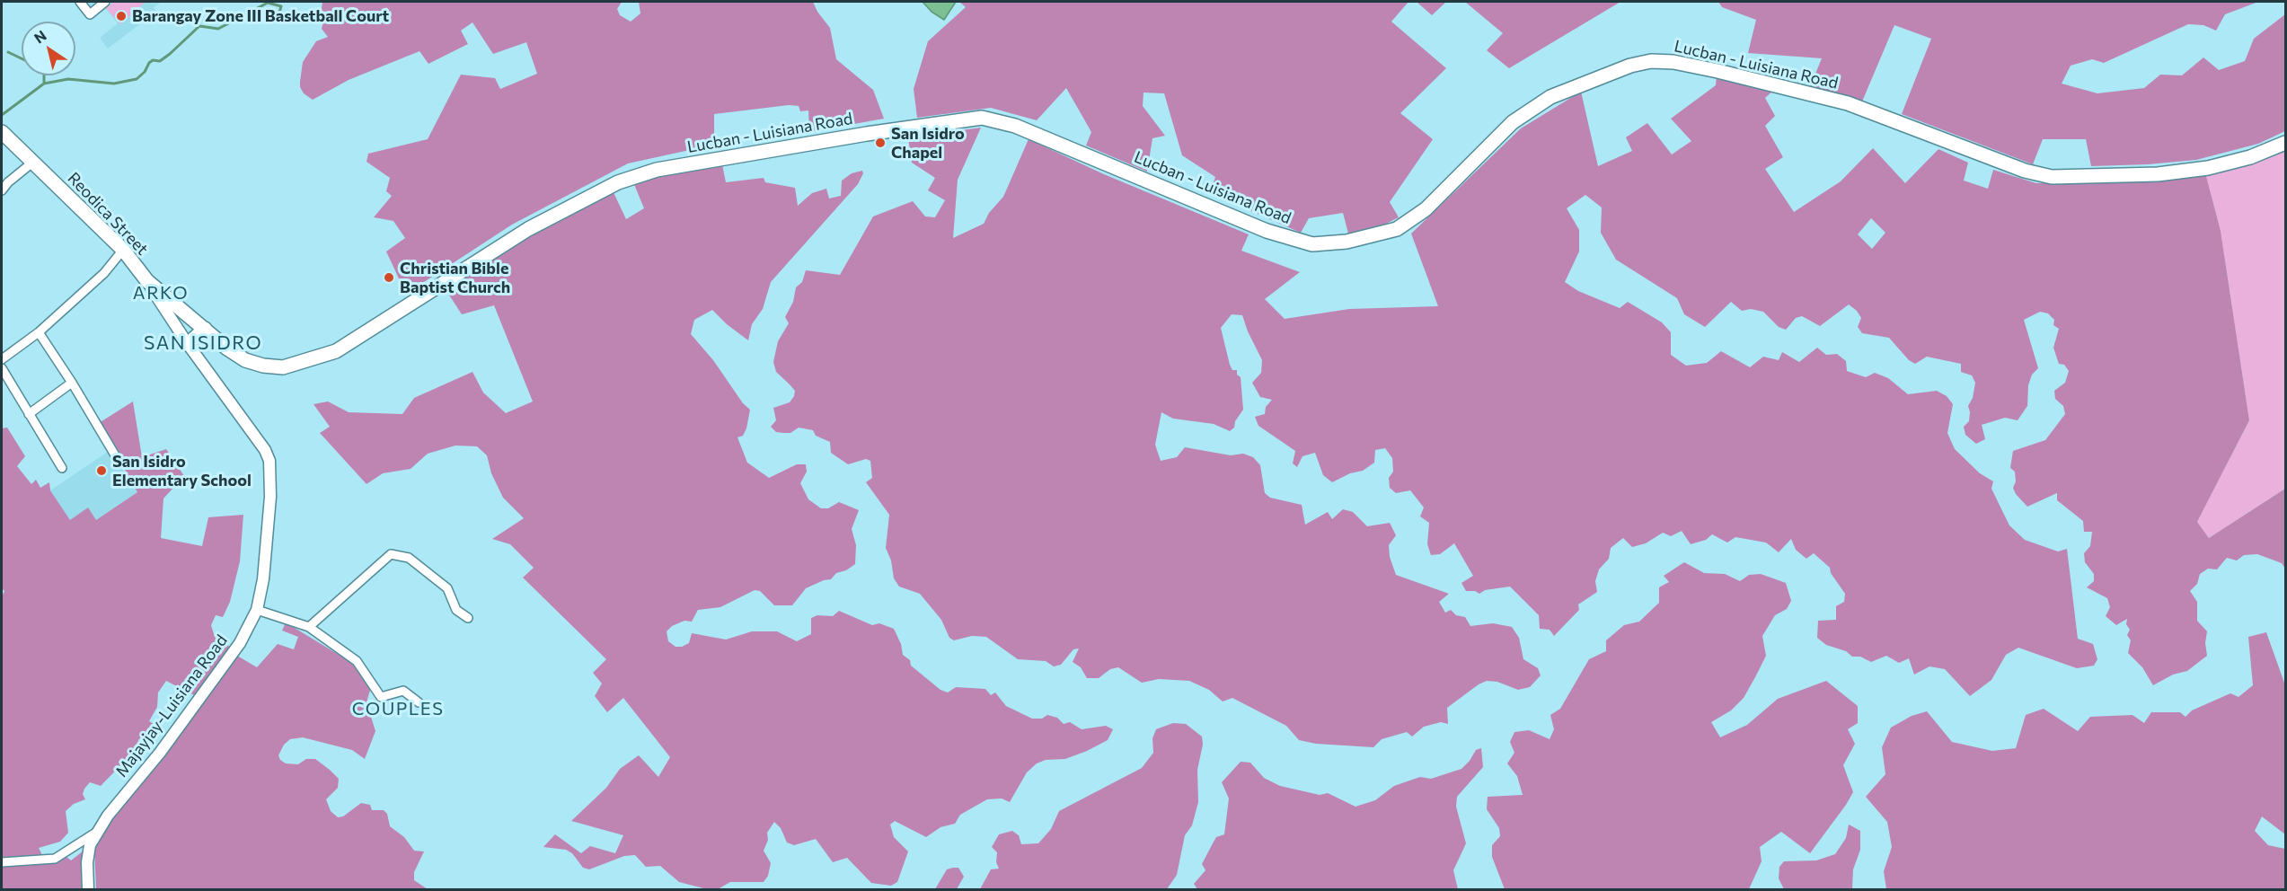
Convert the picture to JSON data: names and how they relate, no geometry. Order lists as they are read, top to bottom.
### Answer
{
  "streets": {
    "main road": ["Lucban - Luisiana Road", "Reodica Street"],
    "street": ["Majayjay-Luisiana Road"]
  },
  "crossings": [
    ["Lucban - Luisiana Road", "Reodica Street"],
    ["Reodica Street", "Majayjay-Luisiana Road"]
  ],
  "districts": ["ARKO", "SAN ISIDRO", "COUPLES"],
  "places": [
    "Barangay Zone III Basketball Court",
    "San Isidro Chapel",
    "Christian Bible Baptist Church",
    "San Isidro Elementary School"
  ],
  "north": "top left"
}
